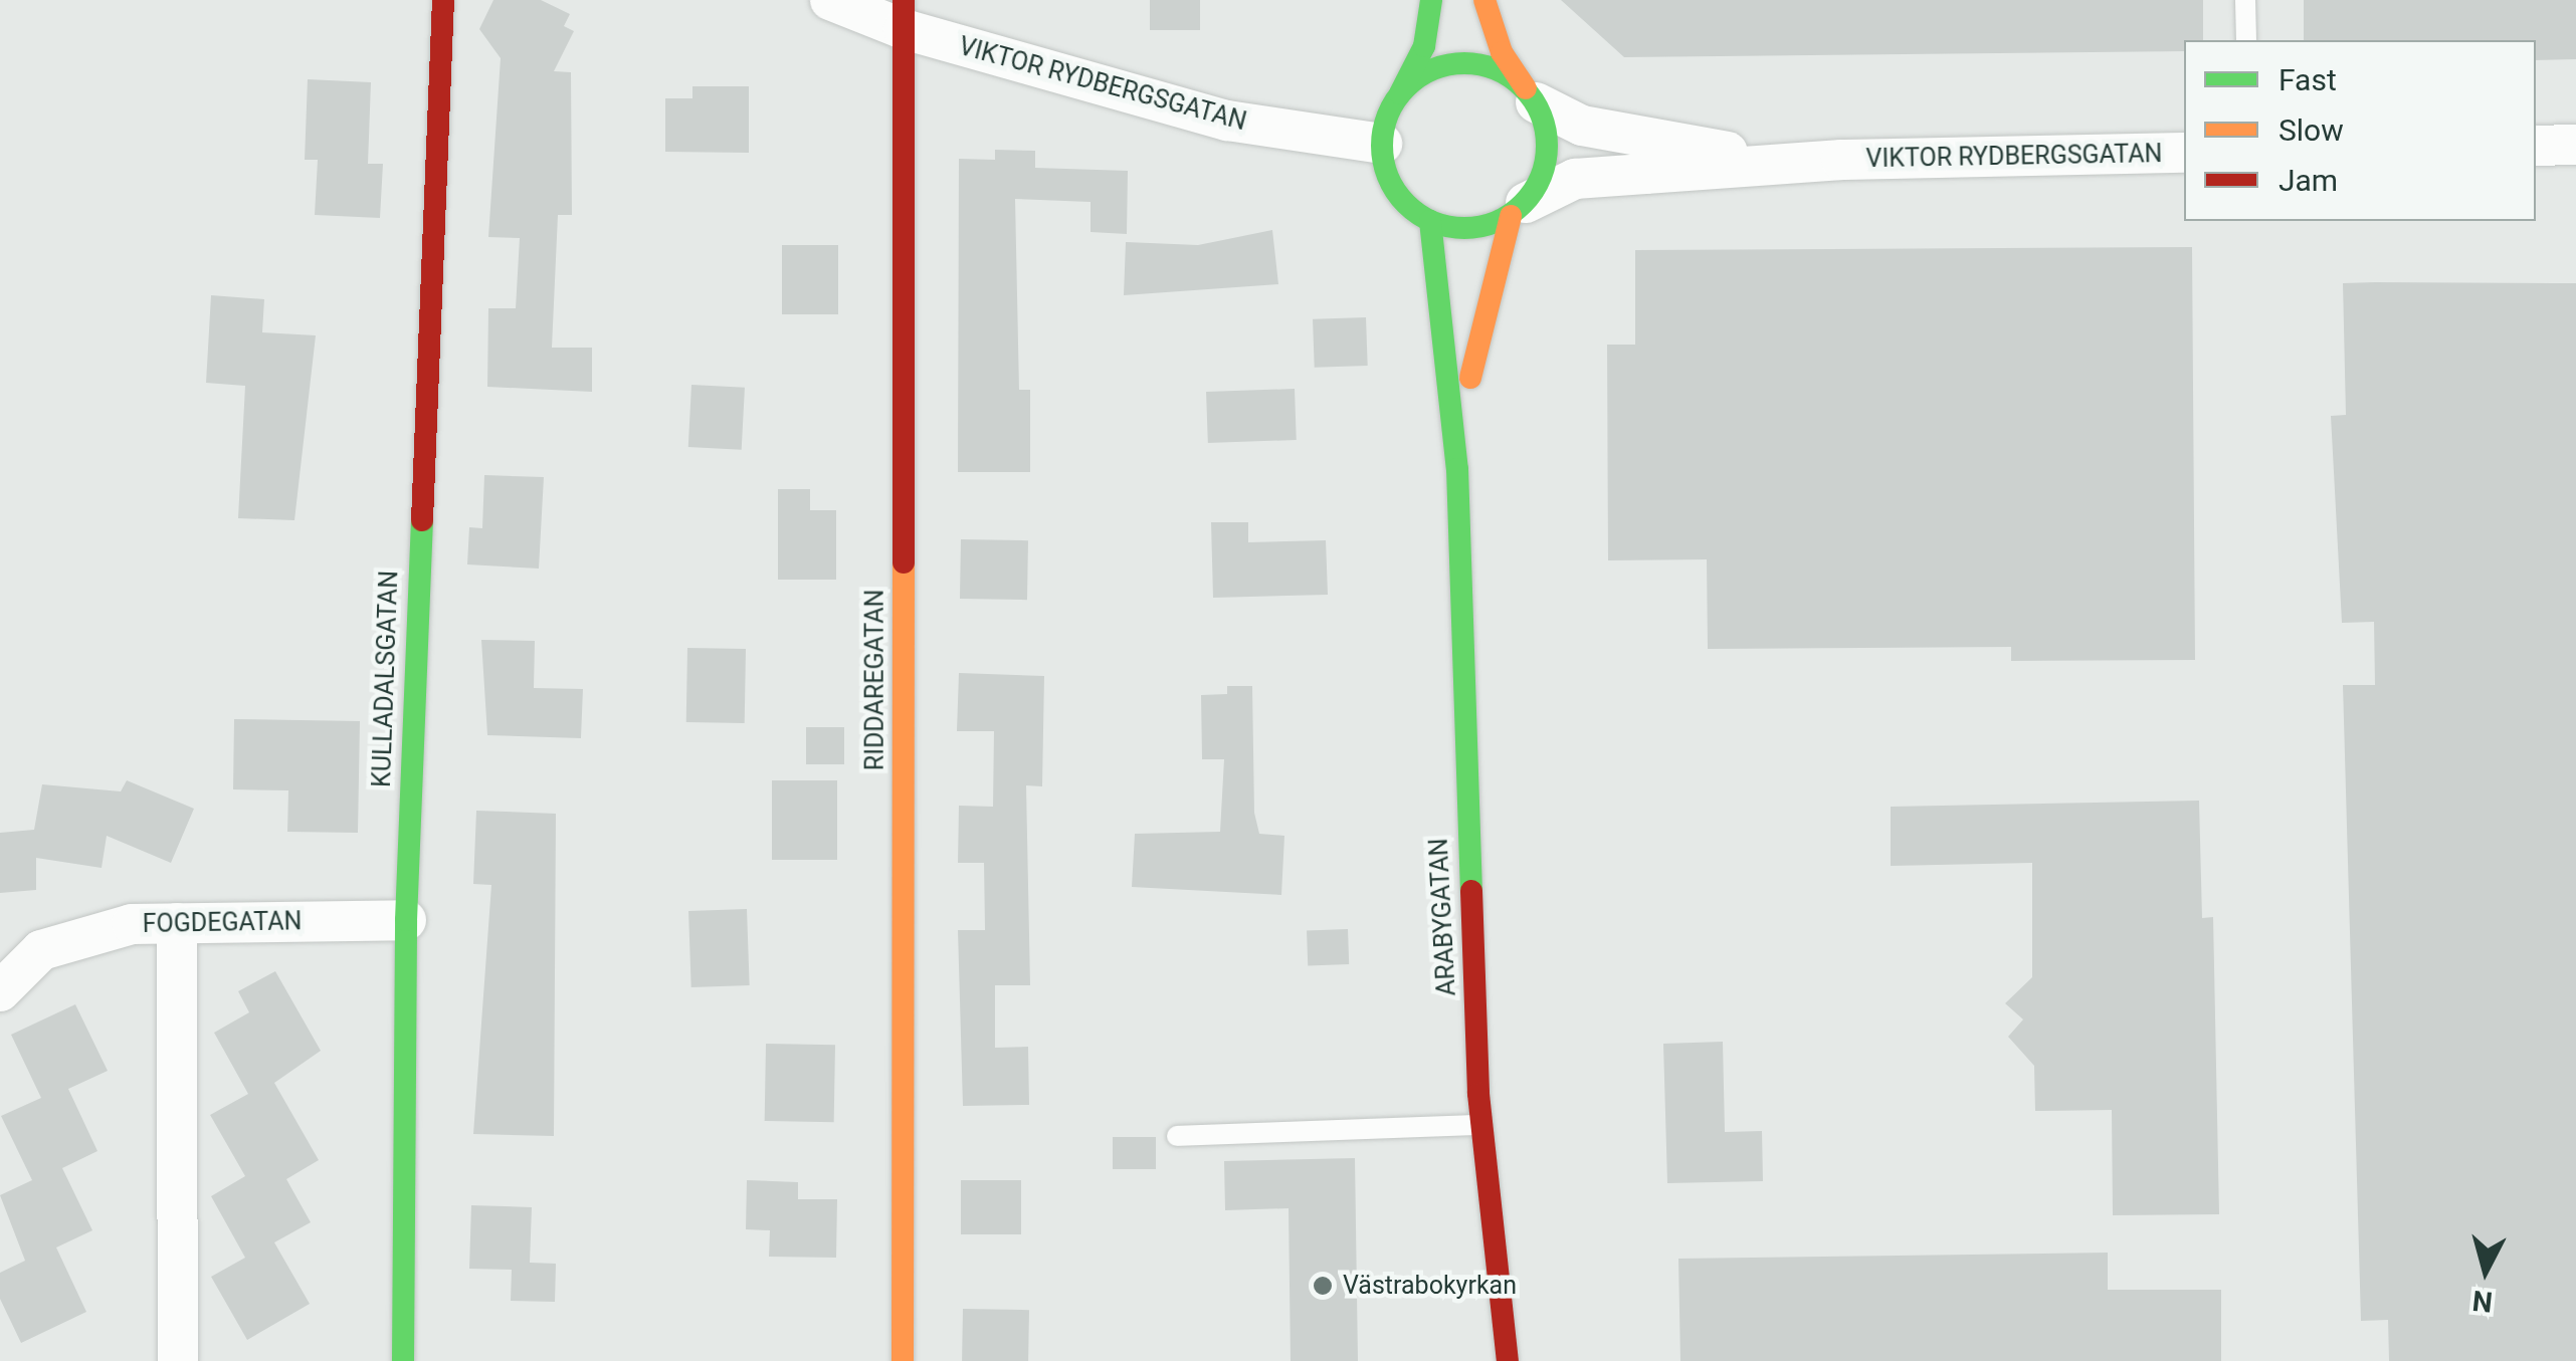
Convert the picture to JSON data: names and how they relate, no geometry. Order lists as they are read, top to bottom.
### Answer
{
  "streets": {
    "street": [
      "VIKTOR RYDBERGSGATAN",
      "KULLADALSGATAN",
      "RIDDAREGATAN",
      "ARABYGATAN",
      "FOGDEGATAN"
    ]
  },
  "crossings": [
    ["VIKTOR RYDBERGSGATAN", "RIDDAREGATAN"],
    ["VIKTOR RYDBERGSGATAN", "ARABYGATAN"],
    ["KULLADALSGATAN", "FOGDEGATAN"]
  ],
  "places": ["Västrabokyrkan"],
  "legend": ["Fast", "Slow", "Jam"],
  "north": "bottom"
}
